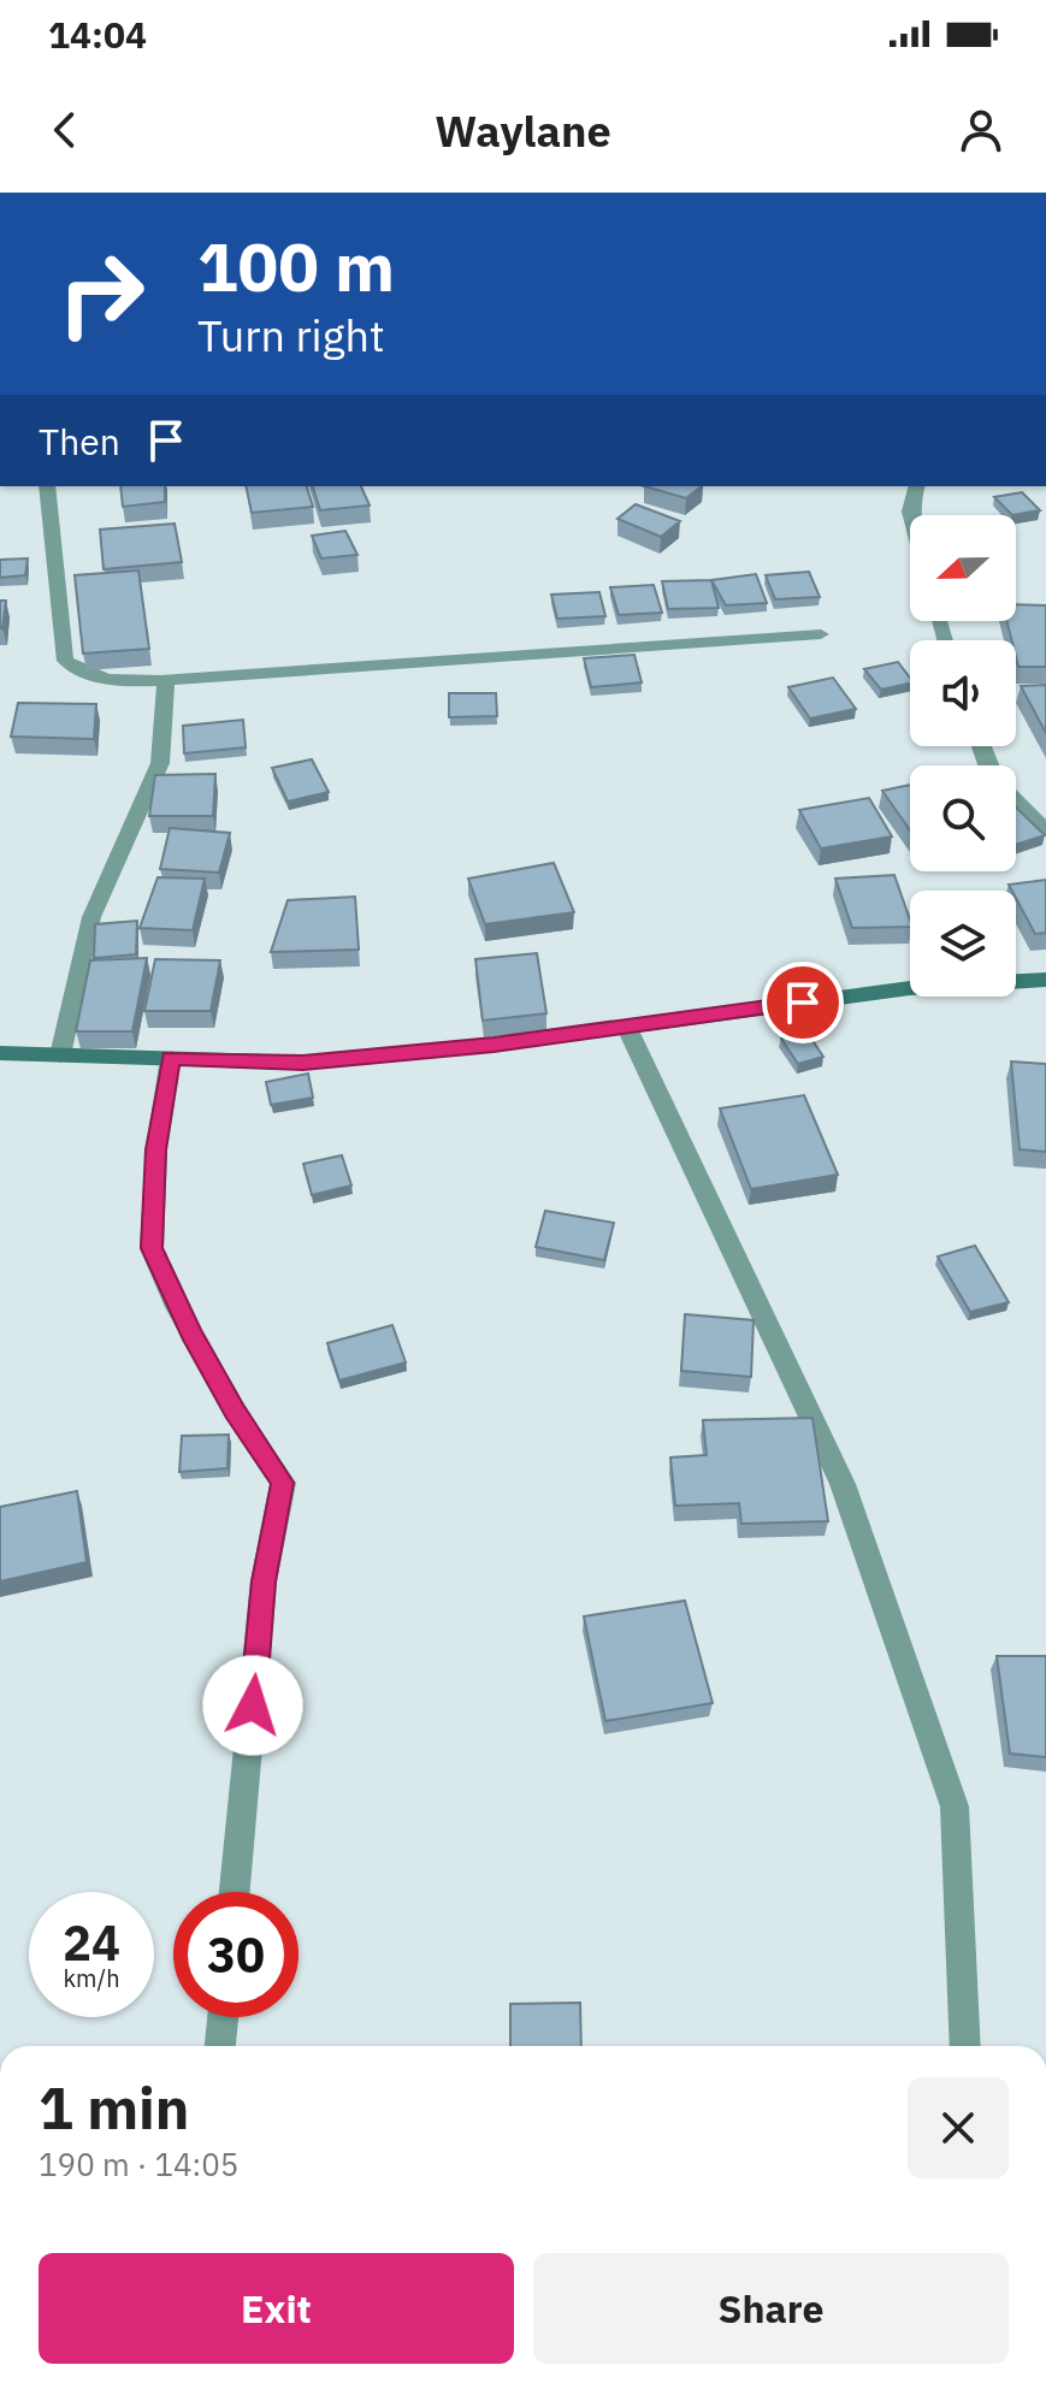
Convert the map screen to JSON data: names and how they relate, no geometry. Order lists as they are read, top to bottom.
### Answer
{
  "north": "left",
  "page": {
    "status": "14:04",
    "header": "Waylane",
    "turn": ["100 m", "Turn right"],
    "then": "Then",
    "speed": "24 km/h",
    "limit": "30",
    "heading": ["1 min", "190 m · 14:05"],
    "buttons": ["Exit", "Share"]
  }
}
